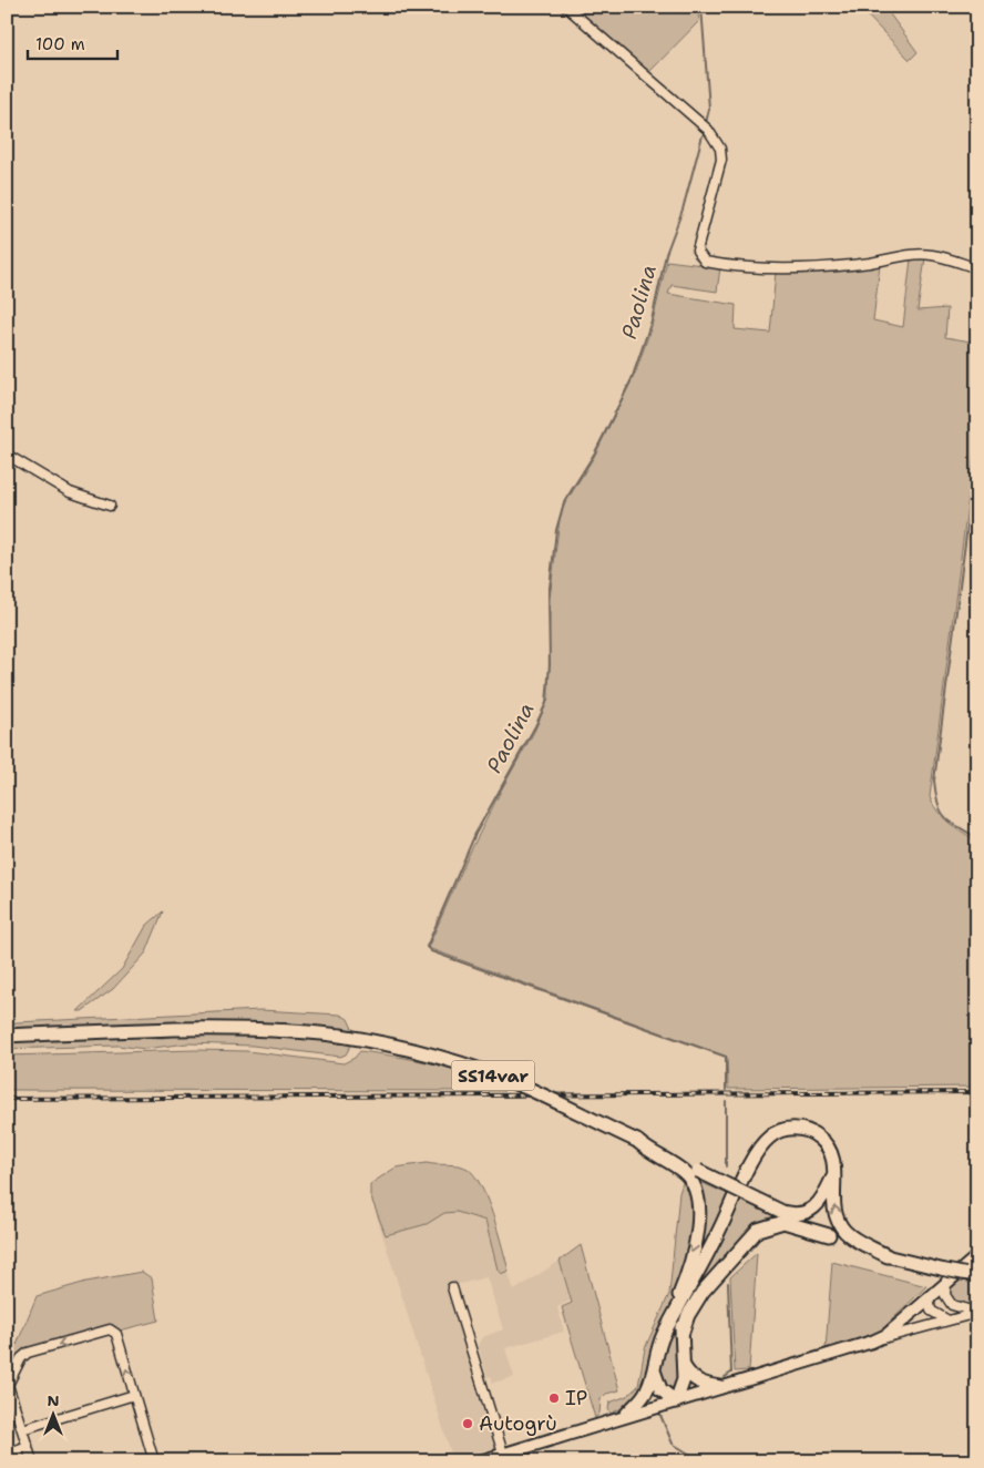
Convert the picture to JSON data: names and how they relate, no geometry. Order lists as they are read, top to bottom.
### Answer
{
  "streets": {
    "highway": ["SS14var"]
  },
  "water": ["Paolina"],
  "places": ["IP", "Autogrù"],
  "scale_bar": "100 m",
  "north": "top"
}
